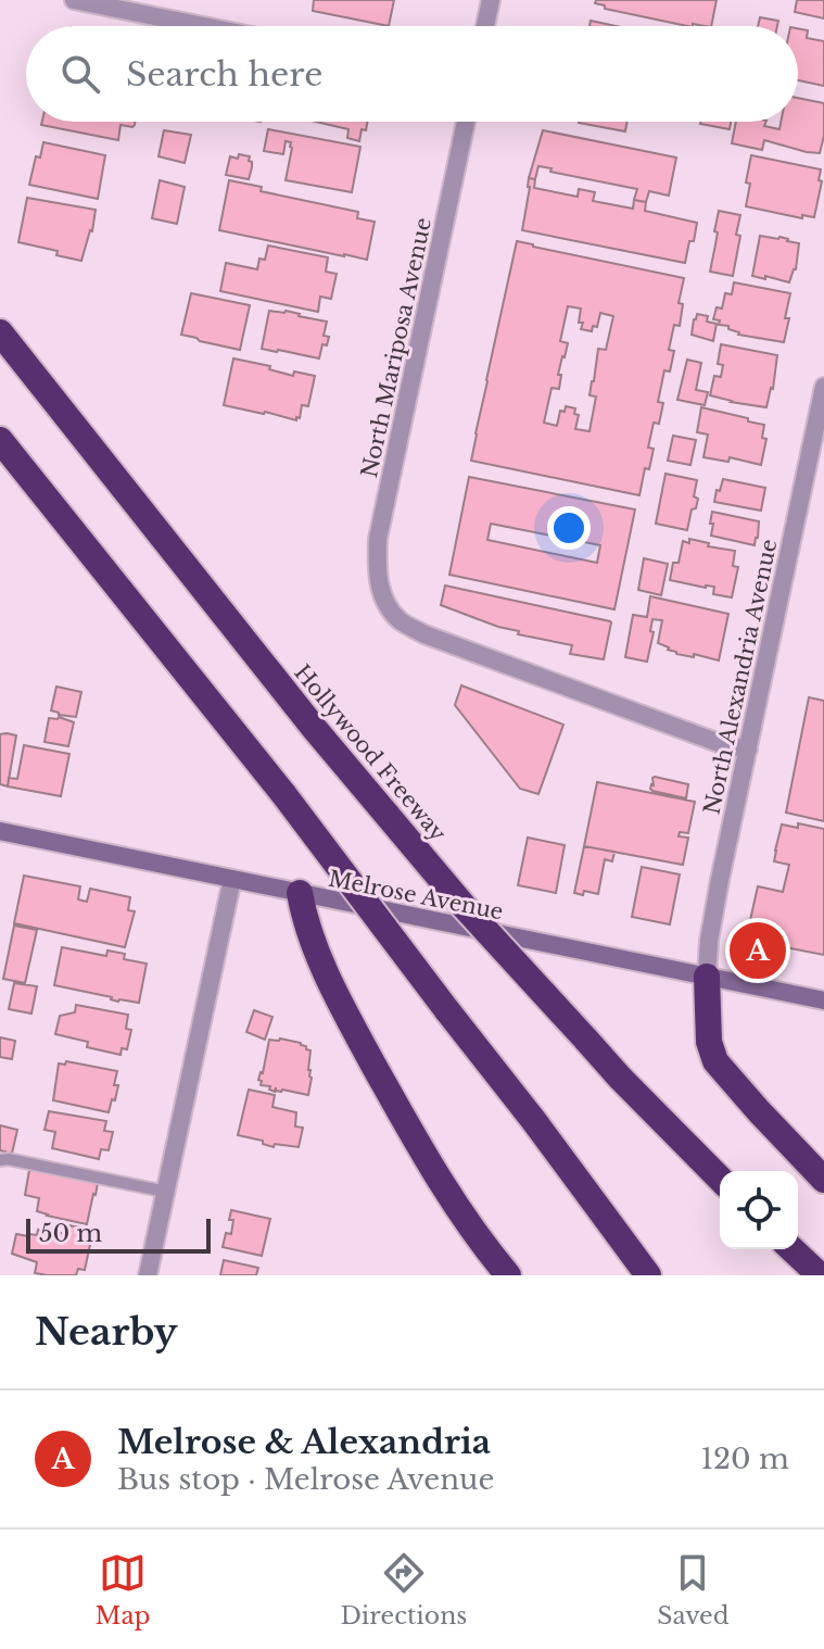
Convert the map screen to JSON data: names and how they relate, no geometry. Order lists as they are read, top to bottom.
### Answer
{
  "streets": {
    "highway": ["Hollywood Freeway"],
    "main road": ["Melrose Avenue"],
    "street": ["North Mariposa Avenue", "North Alexandria Avenue"]
  },
  "crossings": [
    ["North Mariposa Avenue", "North Alexandria Avenue"],
    ["North Alexandria Avenue", "Melrose Avenue"]
  ],
  "scale_bar": "50 m",
  "page": {
    "search": "Search here",
    "pins": "A",
    "scale": "50 m",
    "heading": "Nearby",
    "list": [
      {
        "mark": "A",
        "name": "Melrose & Alexandria",
        "note": "Bus stop · Melrose Avenue",
        "value": "120 m"
      }
    ],
    "nav": ["Map", "Directions", "Saved"]
  }
}
